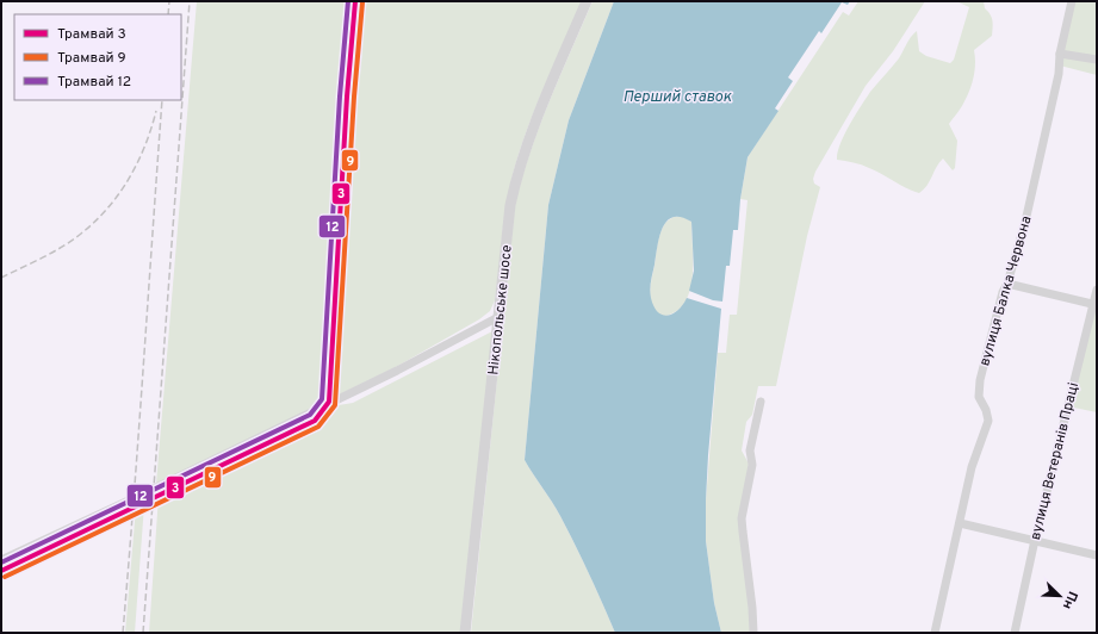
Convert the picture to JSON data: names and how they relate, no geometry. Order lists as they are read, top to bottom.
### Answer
{
  "streets": {
    "main road": ["Нікопольське шосе"],
    "street": ["вулиця Балка Червона", "вулиця Ветеранів Праці"]
  },
  "water": ["Перший ставок"],
  "lines": ["tram line 3", "tram line 12", "tram line 9"],
  "legend": ["Трамвай 3", "Трамвай 9", "Трамвай 12"],
  "north": "bottom right"
}
